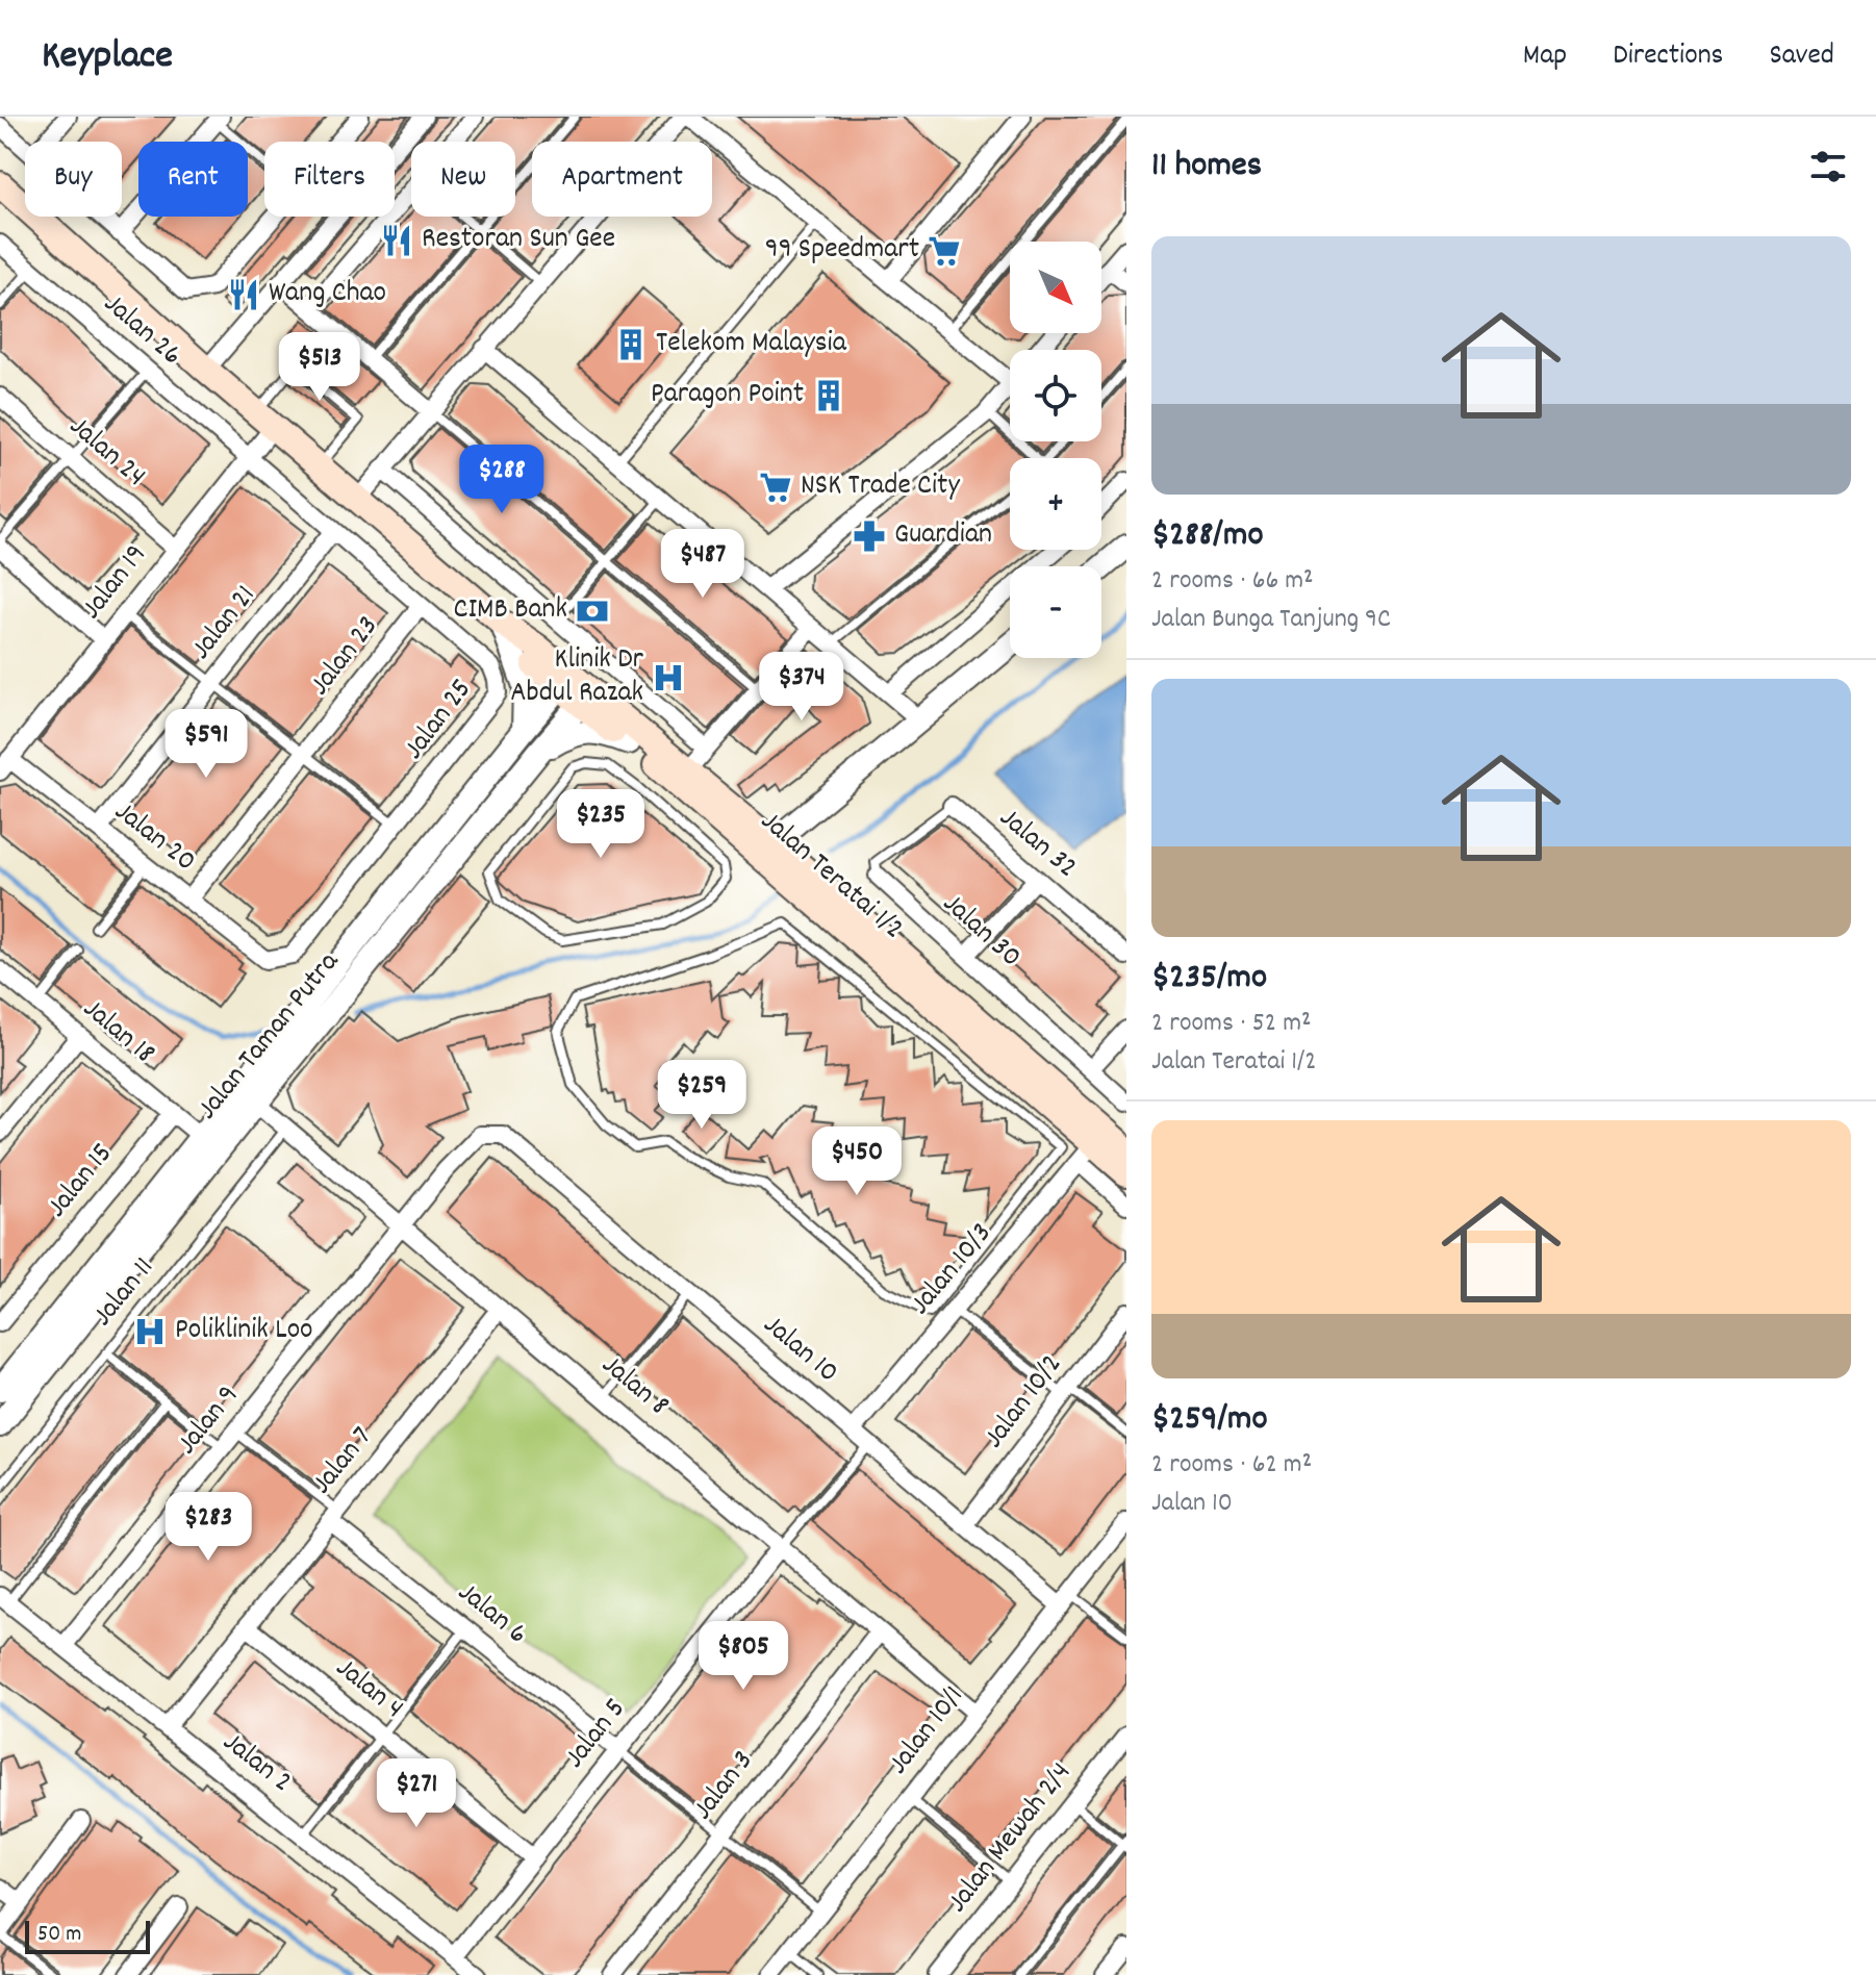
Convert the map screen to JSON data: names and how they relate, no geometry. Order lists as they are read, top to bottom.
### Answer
{
  "streets": {
    "main road": ["Jalan Teratai 1/2"],
    "street": [
      "Jalan 26",
      "Jalan 24",
      "Jalan 19",
      "Jalan 21",
      "Jalan 23",
      "Jalan 25",
      "Jalan 20",
      "Jalan 32",
      "Jalan 30",
      "Jalan 18",
      "Jalan Taman Putra",
      "Jalan 15",
      "Jalan 10/3",
      "Jalan 10",
      "Jalan 8",
      "Jalan 10/2",
      "Jalan 9",
      "Jalan 7",
      "Jalan 6",
      "Jalan 4",
      "Jalan 10/1",
      "Jalan 5",
      "Jalan 2",
      "Jalan 3",
      "Jalan Mewah 2/4"
    ],
    "lane": ["Jalan 11"]
  },
  "crossings": [
    ["Jalan 26", "Jalan 19"],
    ["Jalan 26", "Jalan 25"],
    ["Jalan 24", "Jalan 19"],
    ["Jalan 19", "Jalan 25"],
    ["Jalan 19", "Jalan 20"],
    ["Jalan 19", "Jalan Teratai 1/2"],
    ["Jalan 21", "Jalan 25"],
    ["Jalan 21", "Jalan 20"],
    ["Jalan 23", "Jalan 25"],
    ["Jalan 23", "Jalan 20"],
    ["Jalan 25", "Jalan 20"],
    ["Jalan 32", "Jalan 30"],
    ["Jalan Teratai 1/2", "Jalan Taman Putra"],
    ["Jalan Teratai 1/2", "Jalan 10/3"],
    ["Jalan 18", "Jalan Taman Putra"],
    ["Jalan 18", "Jalan 15"],
    ["Jalan Taman Putra", "Jalan 8"],
    ["Jalan 10/3", "Jalan 10"],
    ["Jalan 11", "Jalan 8"],
    ["Jalan 10", "Jalan 10/2"],
    ["Jalan 10", "Jalan 9"],
    ["Jalan 10", "Jalan 10/1"],
    ["Jalan 8", "Jalan 9"],
    ["Jalan 8", "Jalan 7"],
    ["Jalan 8", "Jalan 10/1"],
    ["Jalan 8", "Jalan 5"],
    ["Jalan 8", "Jalan 3"],
    ["Jalan 9", "Jalan 2"],
    ["Jalan 7", "Jalan 6"],
    ["Jalan 7", "Jalan 4"],
    ["Jalan 7", "Jalan 2"],
    ["Jalan 6", "Jalan 5"],
    ["Jalan 4", "Jalan 5"],
    ["Jalan 5", "Jalan 2"]
  ],
  "places": {
    "restaurant": ["Restoran Sun Gee", "Wang Chao"],
    "supermarket": ["99 Speedmart", "NSK Trade City"],
    "building": ["Telekom Malaysia", "Paragon Point"],
    "pharmacy": ["Guardian"],
    "bank": ["CIMB Bank"],
    "hospital": ["Klinik Dr Abdul Razak", "Poliklinik Loo"]
  },
  "scale_bar": "50 m",
  "north": "bottom right",
  "page": {
    "header": "Keyplace",
    "nav": ["Map", "Directions", "Saved"],
    "heading": "11 homes",
    "chip": [
      "Buy",
      "Rent",
      "Filters",
      "New",
      "Apartment"
    ],
    "list": [
      {
        "name": "$288/mo",
        "note": "2 rooms · 66 m² · Jalan Bunga Tanjung 9C"
      },
      {
        "name": "$235/mo",
        "note": "2 rooms · 52 m² · Jalan Teratai 1/2"
      },
      {
        "name": "$259/mo",
        "note": "2 rooms · 62 m² · Jalan 10"
      }
    ],
    "map_buttons": ["+", "−"],
    "price": [
      "$513",
      "$288",
      "$487",
      "$374",
      "$591",
      "$235",
      "$259",
      "$450",
      "$283",
      "$805",
      "$271"
    ],
    "scale": "50 m"
  }
}
